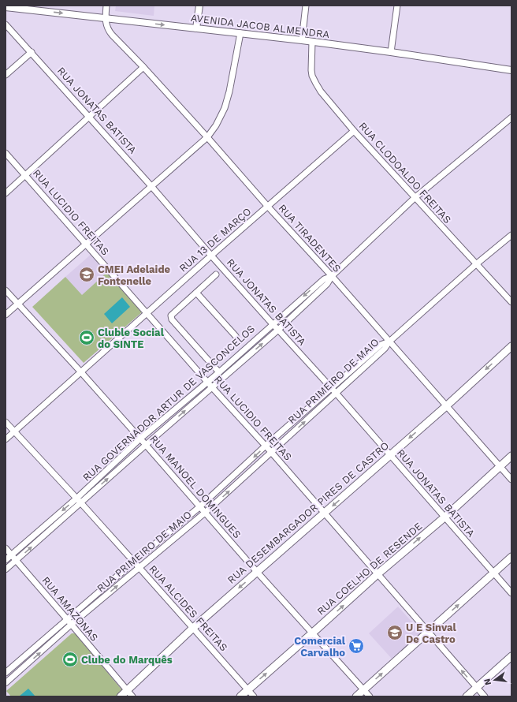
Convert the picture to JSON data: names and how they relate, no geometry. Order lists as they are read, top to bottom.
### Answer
{
  "streets": {
    "main road": ["RUA DESEMBARGADOR PIRES DE CASTRO", "RUA COELHO DE RESENDE"],
    "street": [
      "AVENIDA JACOB ALMENDRA",
      "RUA JONATAS BATISTA",
      "RUA CLODOALDO FREITAS",
      "RUA LUCIDIO FREITAS",
      "RUA TIRADENTES",
      "RUA 13 DE MARÇO",
      "RUA PRIMEIRO DE MAIO",
      "RUA GOVERNADOR ARTUR DE VASCONCELOS",
      "RUA MANOEL DOMINGUES",
      "RUA ALCIDES FREITAS",
      "RUA AMAZONAS"
    ]
  },
  "crossings": [
    ["AVENIDA JACOB ALMENDRA", "RUA CLODOALDO FREITAS"],
    ["AVENIDA JACOB ALMENDRA", "RUA TIRADENTES"],
    ["RUA JONATAS BATISTA", "RUA 13 DE MARÇO"],
    ["RUA JONATAS BATISTA", "RUA PRIMEIRO DE MAIO"],
    ["RUA JONATAS BATISTA", "RUA GOVERNADOR ARTUR DE VASCONCELOS"],
    ["RUA JONATAS BATISTA", "RUA DESEMBARGADOR PIRES DE CASTRO"],
    ["RUA JONATAS BATISTA", "RUA COELHO DE RESENDE"],
    ["RUA CLODOALDO FREITAS", "RUA 13 DE MARÇO"],
    ["RUA CLODOALDO FREITAS", "RUA PRIMEIRO DE MAIO"],
    ["RUA CLODOALDO FREITAS", "RUA GOVERNADOR ARTUR DE VASCONCELOS"],
    ["RUA LUCIDIO FREITAS", "RUA 13 DE MARÇO"],
    ["RUA LUCIDIO FREITAS", "RUA PRIMEIRO DE MAIO"],
    ["RUA LUCIDIO FREITAS", "RUA GOVERNADOR ARTUR DE VASCONCELOS"],
    ["RUA LUCIDIO FREITAS", "RUA DESEMBARGADOR PIRES DE CASTRO"],
    ["RUA LUCIDIO FREITAS", "RUA COELHO DE RESENDE"],
    ["RUA TIRADENTES", "RUA 13 DE MARÇO"],
    ["RUA TIRADENTES", "RUA PRIMEIRO DE MAIO"],
    ["RUA TIRADENTES", "RUA GOVERNADOR ARTUR DE VASCONCELOS"],
    ["RUA TIRADENTES", "RUA DESEMBARGADOR PIRES DE CASTRO"],
    ["RUA TIRADENTES", "RUA COELHO DE RESENDE"],
    ["RUA 13 DE MARÇO", "RUA MANOEL DOMINGUES"],
    ["RUA 13 DE MARÇO", "RUA ALCIDES FREITAS"],
    ["RUA PRIMEIRO DE MAIO", "RUA MANOEL DOMINGUES"],
    ["RUA PRIMEIRO DE MAIO", "RUA ALCIDES FREITAS"],
    ["RUA PRIMEIRO DE MAIO", "RUA AMAZONAS"],
    ["RUA GOVERNADOR ARTUR DE VASCONCELOS", "RUA MANOEL DOMINGUES"],
    ["RUA GOVERNADOR ARTUR DE VASCONCELOS", "RUA ALCIDES FREITAS"],
    ["RUA GOVERNADOR ARTUR DE VASCONCELOS", "RUA AMAZONAS"],
    ["RUA MANOEL DOMINGUES", "RUA DESEMBARGADOR PIRES DE CASTRO"],
    ["RUA MANOEL DOMINGUES", "RUA COELHO DE RESENDE"],
    ["RUA DESEMBARGADOR PIRES DE CASTRO", "RUA ALCIDES FREITAS"],
    ["RUA DESEMBARGADOR PIRES DE CASTRO", "RUA AMAZONAS"],
    ["RUA COELHO DE RESENDE", "RUA ALCIDES FREITAS"]
  ],
  "one_way": ["AVENIDA JACOB ALMENDRA", "RUA DESEMBARGADOR PIRES DE CASTRO", "RUA COELHO DE RESENDE"],
  "places": {
    "school or university": ["CMEI Adelaide Fontenelle", "U E Sinval De Castro"],
    "sports": ["Cluble Social do SINTE", "Clube do Marquês"],
    "supermarket": ["Comercial Carvalho"]
  },
  "north": "left"
}
